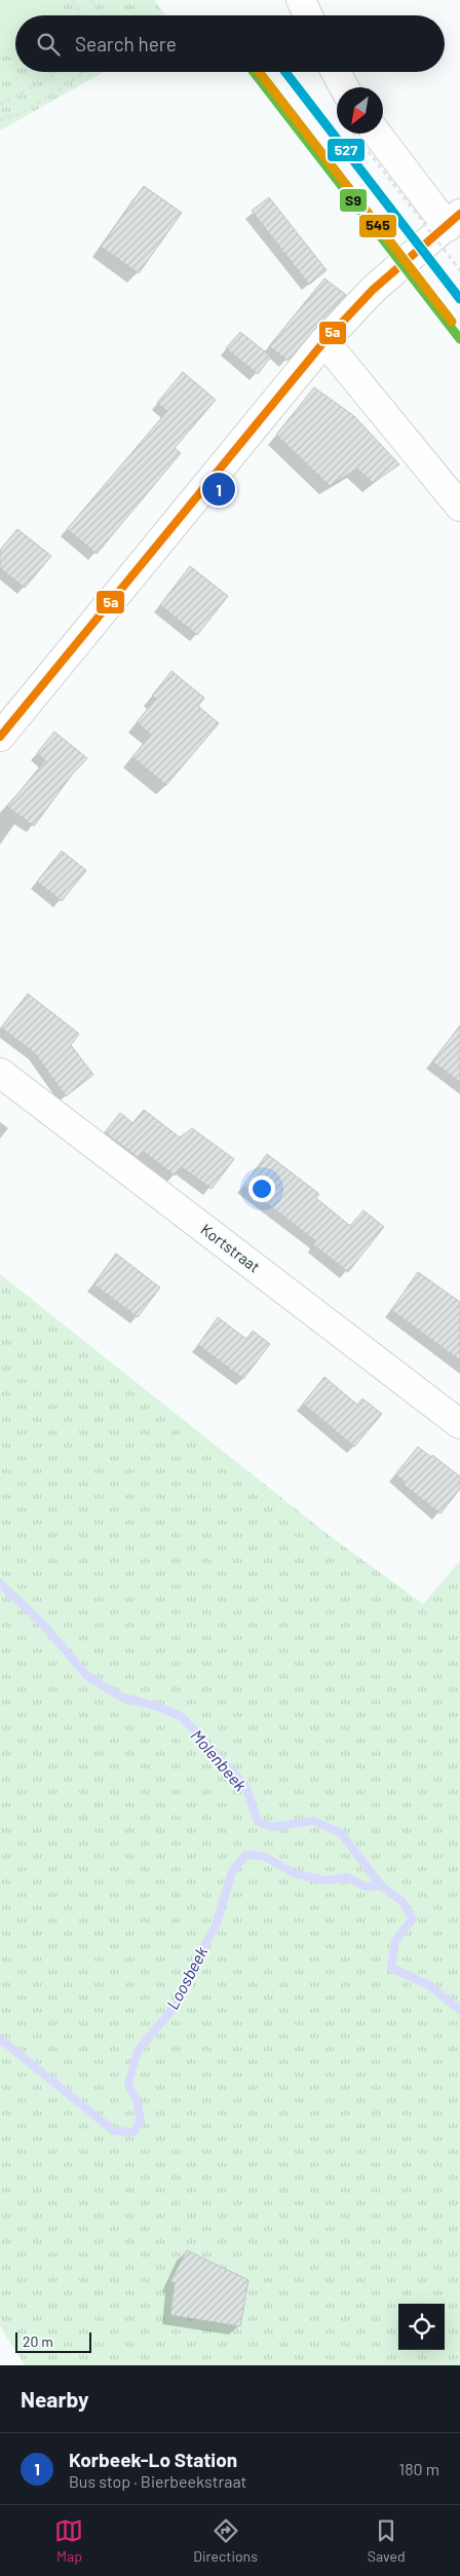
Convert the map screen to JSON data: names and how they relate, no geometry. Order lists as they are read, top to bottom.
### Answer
{
  "streets": {
    "street": ["Kortstraat"]
  },
  "water": ["Molenbeek", "Loosbeek"],
  "lines": [
    "transit line S9",
    "transit line 545",
    "transit line 527",
    "transit line 5a"
  ],
  "scale_bar": "20 m",
  "north": "bottom left",
  "page": {
    "search": "Search here",
    "pins": "1",
    "scale": "20 m",
    "heading": "Nearby",
    "list": [
      {
        "mark": "1",
        "name": "Korbeek-Lo Station",
        "note": "Bus stop · Bierbeekstraat",
        "value": "180 m"
      }
    ],
    "nav": ["Map", "Directions", "Saved"]
  }
}
